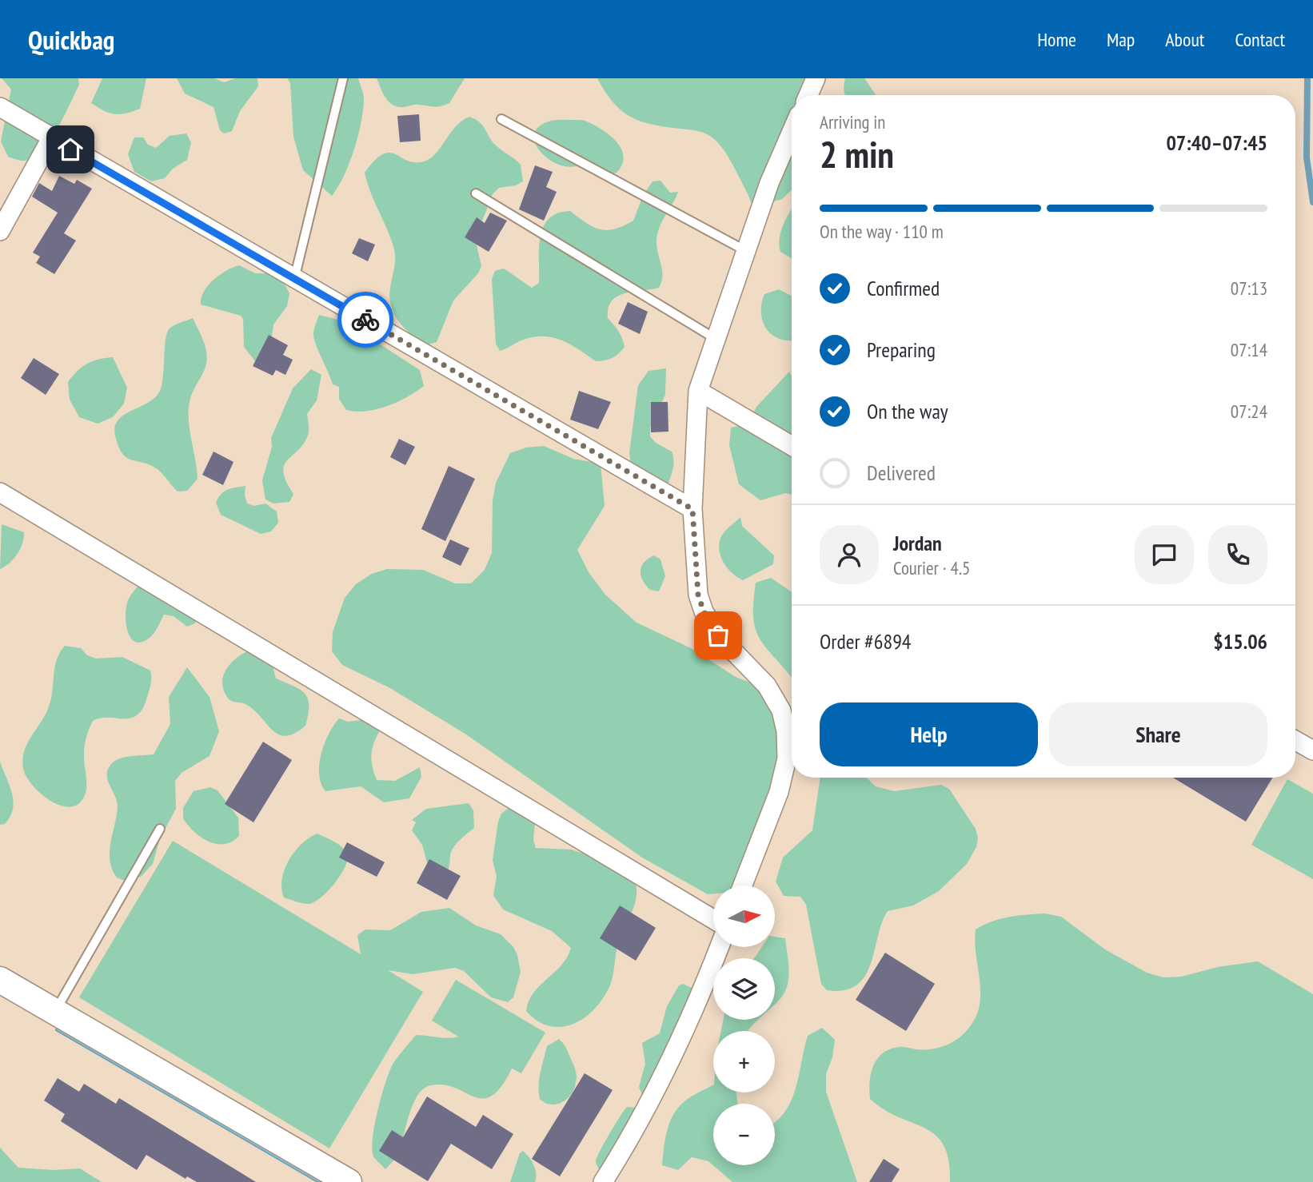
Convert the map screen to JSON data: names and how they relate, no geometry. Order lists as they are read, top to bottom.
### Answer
{
  "north": "right",
  "page": {
    "header": "Quickbag",
    "nav": [
      "Home",
      "Map",
      "About",
      "Contact"
    ],
    "heading": ["2 min", "Arriving in", "07:40–07:45"],
    "panel": [
      "Jordan",
      "Courier · 4.5",
      "Order #6894",
      "$15.06"
    ],
    "bar": "On the way · 110 m",
    "list": [
      ["Confirmed", "07:13"],
      ["Preparing", "07:14"],
      ["On the way", "07:24"],
      "Delivered"
    ],
    "buttons": ["Help", "Share"],
    "map_buttons": ["+", "−"]
  }
}
